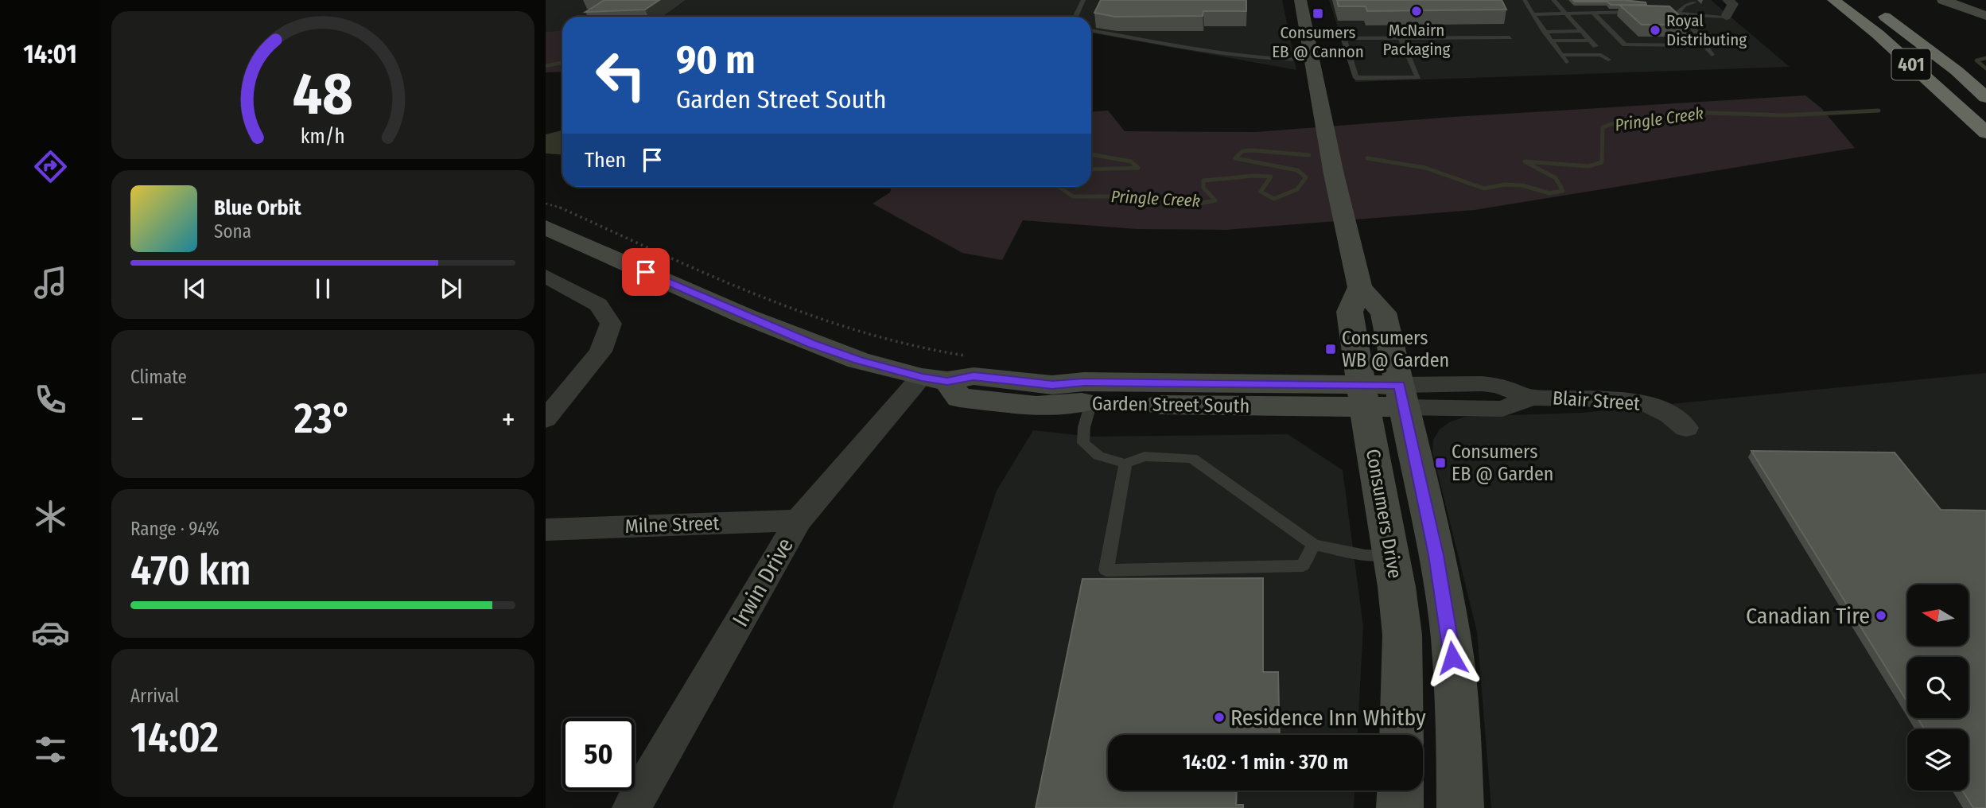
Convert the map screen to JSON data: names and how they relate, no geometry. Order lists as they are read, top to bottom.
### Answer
{
  "streets": {
    "highway": ["401"],
    "main road": ["Garden Street South", "Consumers Drive"],
    "street": ["Blair Street", "Milne Street", "Irwin Drive"]
  },
  "crossings": [
    ["Blair Street", "Garden Street South"],
    ["Blair Street", "Consumers Drive"],
    ["Garden Street South", "Consumers Drive"],
    ["Garden Street South", "Irwin Drive"],
    ["Milne Street", "Irwin Drive"]
  ],
  "water": ["Pringle Creek"],
  "places": {
    "other": [
      "McNairn Packaging",
      "Royal Distributing",
      "Canadian Tire",
      "Residence Inn Whitby"
    ],
    "transit": ["Consumers EB @ Cannon", "Consumers WB @ Garden", "Consumers EB @ Garden"]
  },
  "north": "left",
  "page": {
    "tabs": "14:01",
    "turn": ["90 m", "Garden Street South"],
    "then": "Then",
    "song": ["Blue Orbit", "Sona"],
    "tile": [
      "Climate",
      ["Range · 94%", "470 km"],
      ["Arrival", "14:02"]
    ],
    "heat": ["−", "23°", "+"],
    "limit": "50",
    "trip": "14:02 · 1 min · 370 m",
    "gauge": ["48", "km/h"]
  }
}
